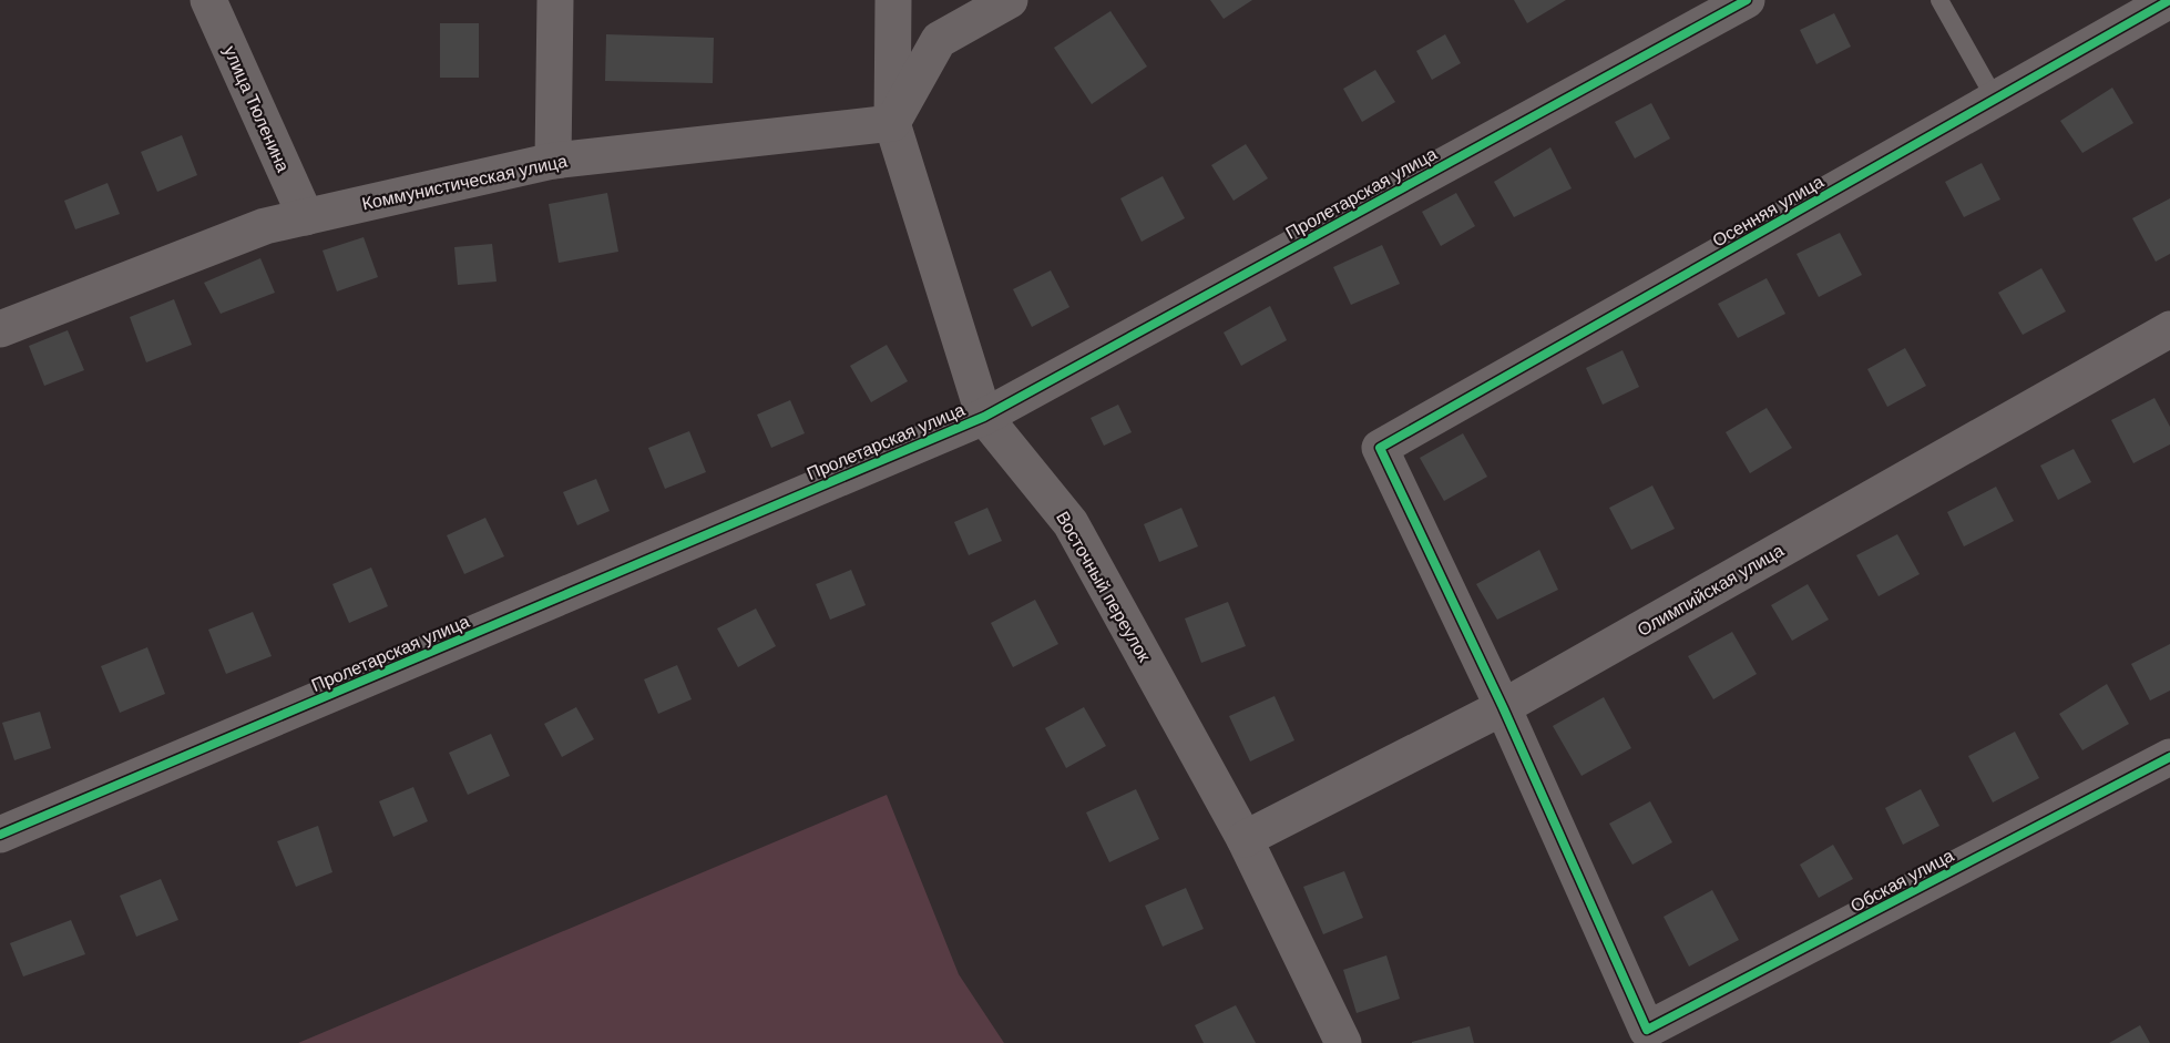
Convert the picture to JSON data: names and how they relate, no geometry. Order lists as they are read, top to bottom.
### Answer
{
  "streets": {
    "street": [
      "улица Тюленина",
      "Коммунистическая улица",
      "Пролетарская улица",
      "Осенняя улица",
      "Восточный переулок",
      "Олимпийская улица",
      "Обская улица"
    ]
  },
  "crossings": [
    ["улица Тюленина", "Коммунистическая улица"],
    ["Коммунистическая улица", "Восточный переулок"],
    ["Пролетарская улица", "Восточный переулок"],
    ["Осенняя улица", "Олимпийская улица"],
    ["Осенняя улица", "Обская улица"],
    ["Восточный переулок", "Олимпийская улица"],
    ["Олимпийская улица", "Обская улица"]
  ]
}
